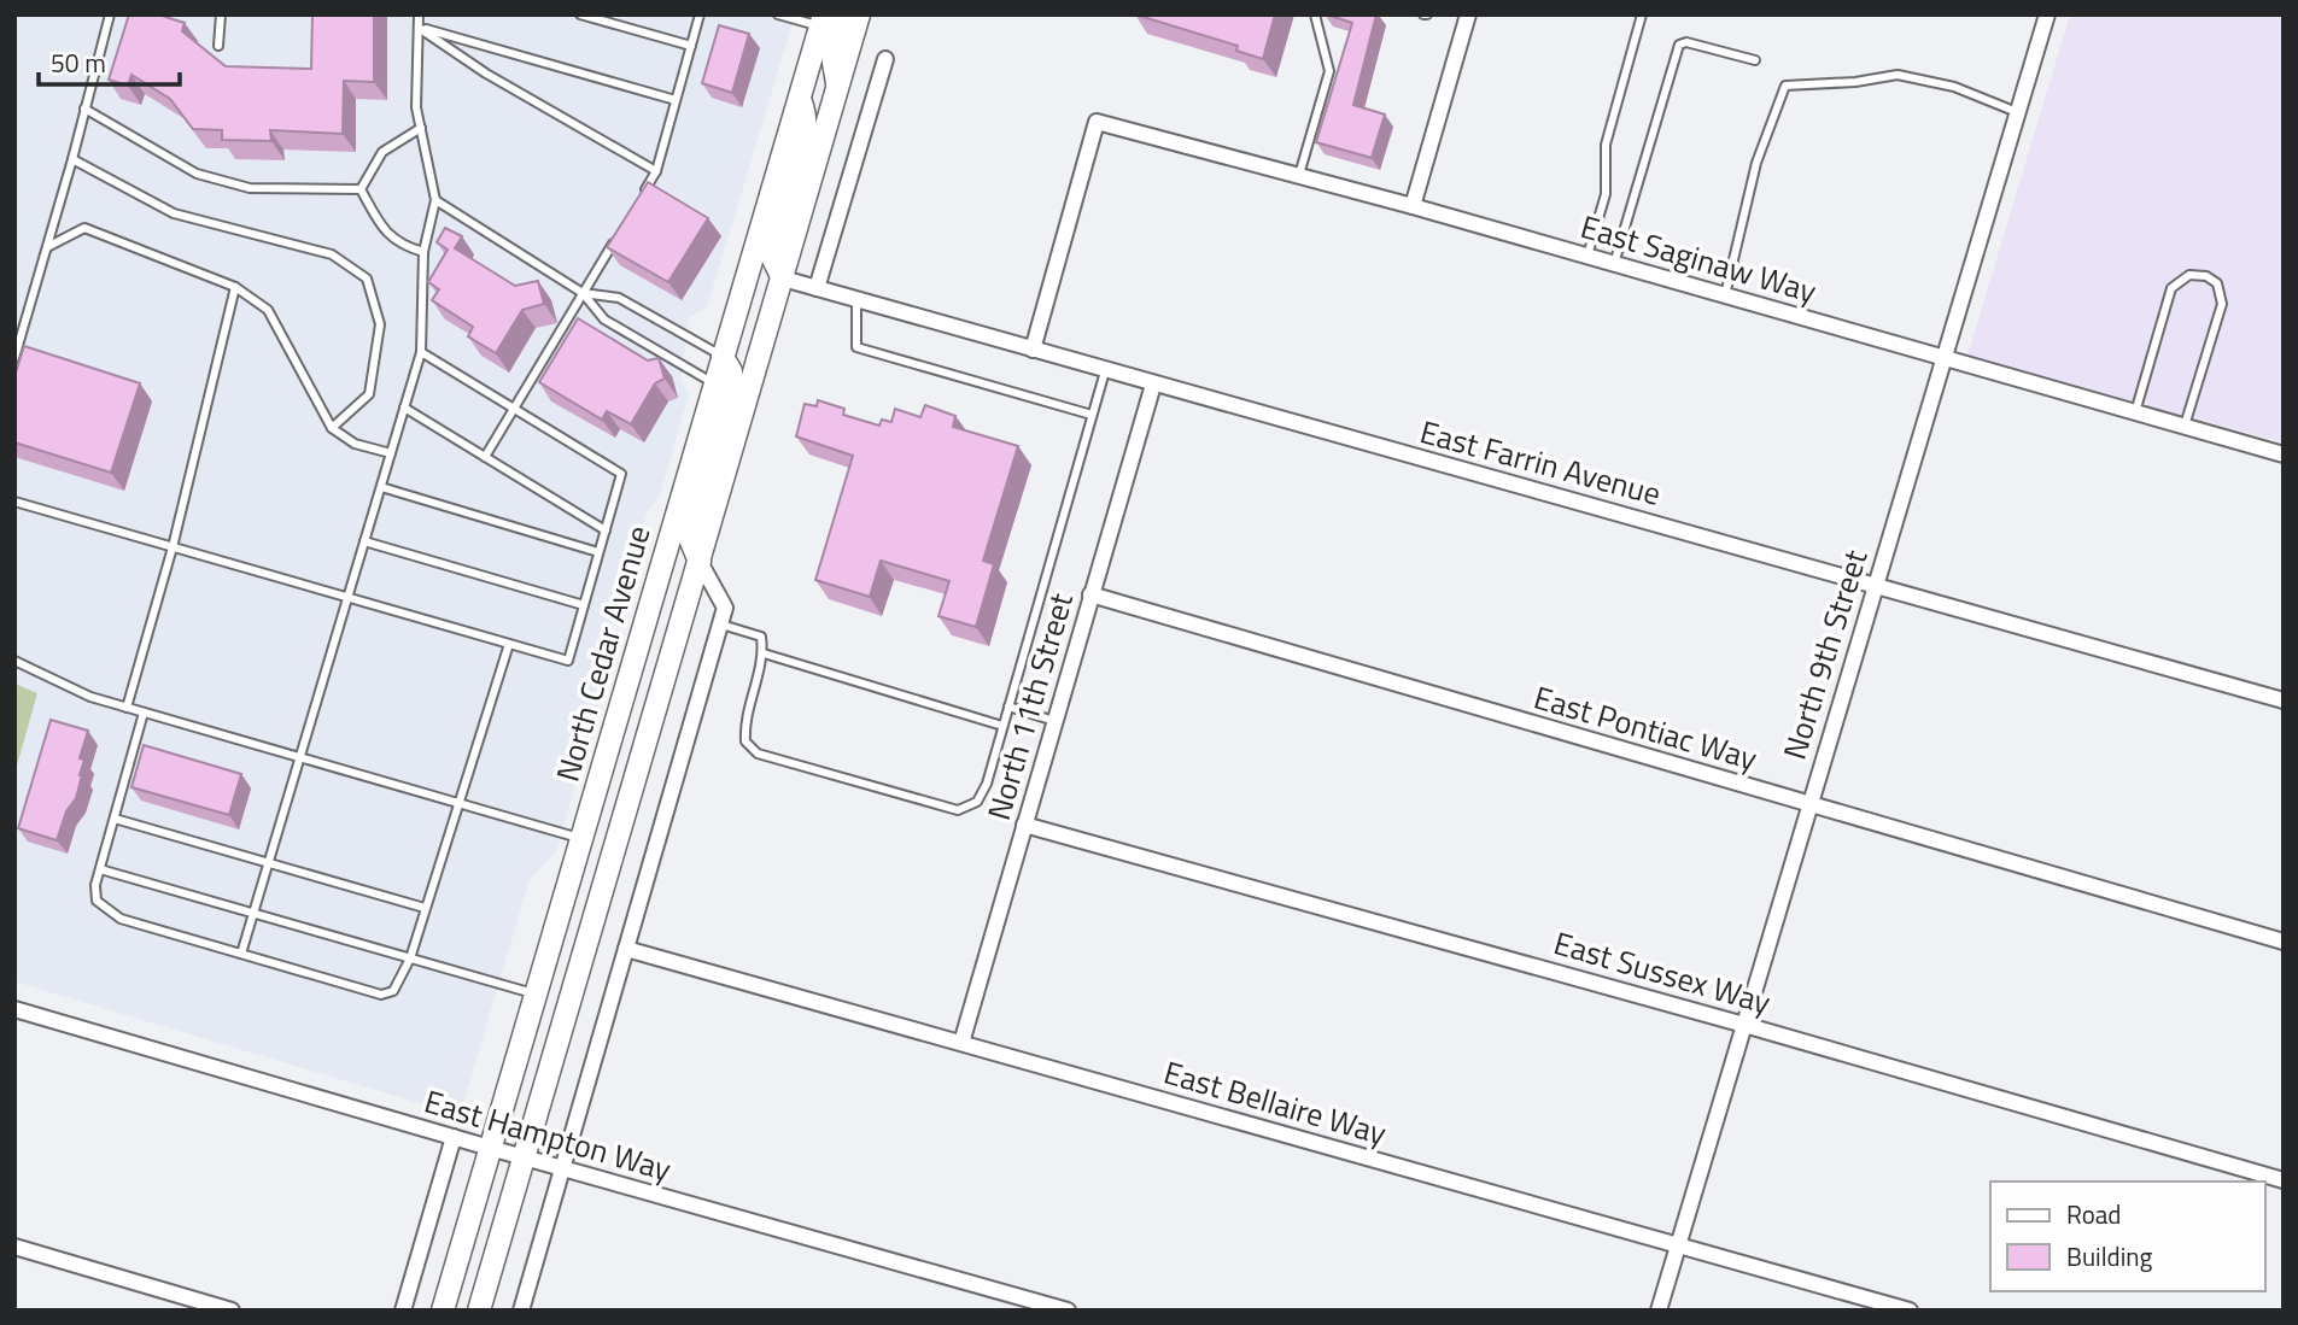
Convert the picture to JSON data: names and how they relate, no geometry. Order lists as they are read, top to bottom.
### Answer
{
  "streets": {
    "main road": ["North Cedar Avenue"],
    "street": [
      "East Saginaw Way",
      "East Farrin Avenue",
      "North 9th Street",
      "North 11th Street",
      "East Pontiac Way",
      "East Sussex Way",
      "East Bellaire Way",
      "East Hampton Way"
    ]
  },
  "crossings": [
    ["East Saginaw Way", "East Farrin Avenue"],
    ["East Saginaw Way", "North 9th Street"],
    ["East Farrin Avenue", "North Cedar Avenue"],
    ["East Farrin Avenue", "North 9th Street"],
    ["East Farrin Avenue", "North 11th Street"],
    ["North Cedar Avenue", "East Hampton Way"],
    ["North 9th Street", "East Pontiac Way"],
    ["North 9th Street", "East Sussex Way"],
    ["North 9th Street", "East Bellaire Way"],
    ["North 11th Street", "East Pontiac Way"],
    ["North 11th Street", "East Sussex Way"],
    ["North 11th Street", "East Bellaire Way"]
  ],
  "legend": ["Road", "Building"],
  "scale_bar": "50 m"
}
